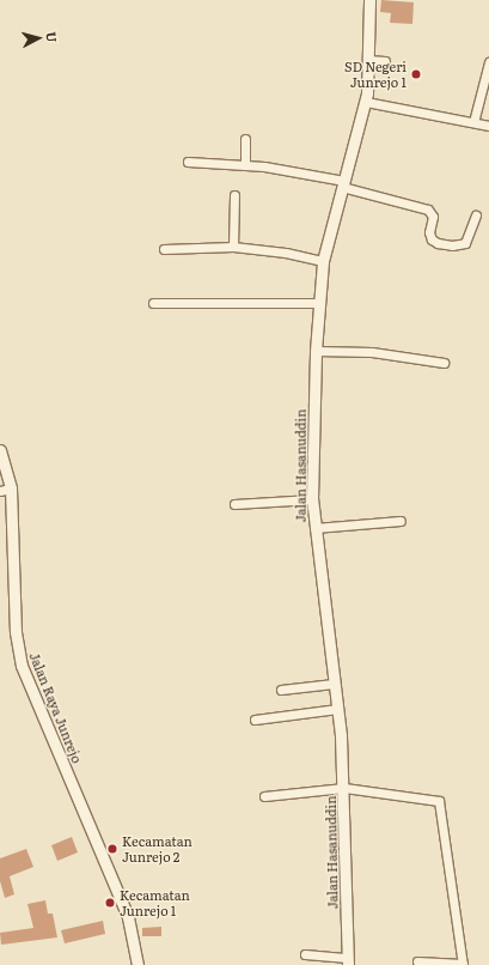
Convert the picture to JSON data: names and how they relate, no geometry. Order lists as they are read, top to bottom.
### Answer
{
  "streets": {
    "main road": ["Jalan Hasanuddin", "Jalan Raya Junrejo"]
  },
  "places": ["SD Negeri Junrejo 1", "Kecamatan Junrejo 2", "Kecamatan Junrejo 1"],
  "north": "right"
}
